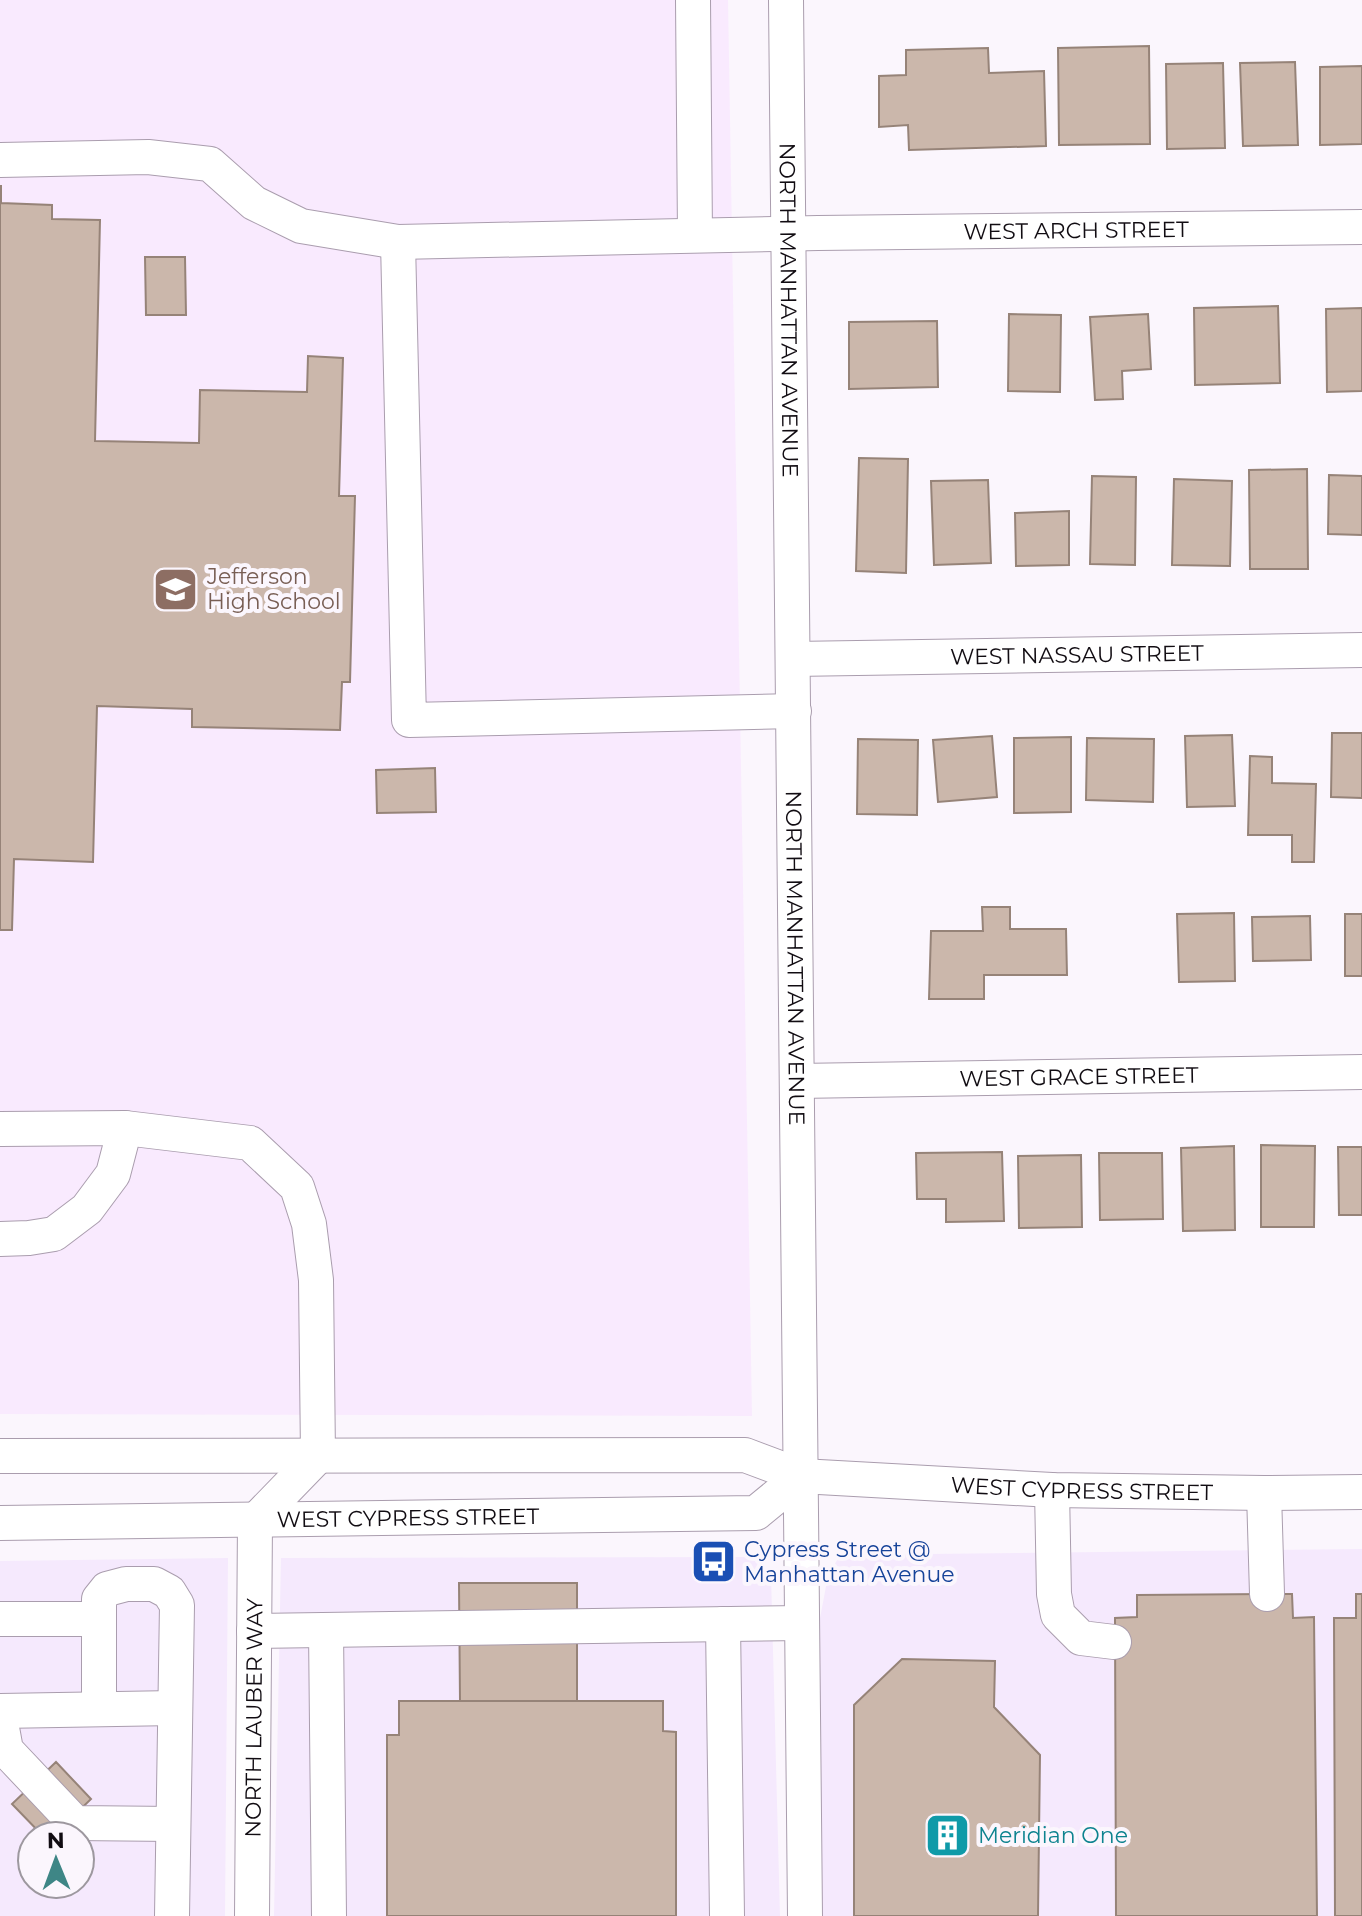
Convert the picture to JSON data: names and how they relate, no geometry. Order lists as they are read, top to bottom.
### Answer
{
  "streets": {
    "street": [
      "WEST ARCH STREET",
      "NORTH MANHATTAN AVENUE",
      "WEST NASSAU STREET",
      "WEST GRACE STREET",
      "WEST CYPRESS STREET",
      "NORTH LAUBER WAY"
    ]
  },
  "crossings": [
    ["WEST ARCH STREET", "NORTH MANHATTAN AVENUE"],
    ["NORTH MANHATTAN AVENUE", "WEST NASSAU STREET"],
    ["NORTH MANHATTAN AVENUE", "WEST GRACE STREET"],
    ["NORTH MANHATTAN AVENUE", "WEST CYPRESS STREET"],
    ["WEST CYPRESS STREET", "NORTH LAUBER WAY"]
  ],
  "places": {
    "school or university": ["Jefferson High School"],
    "bus stop": ["Cypress Street @ Manhattan Avenue"],
    "building": ["Meridian One"]
  },
  "north": "top"
}
